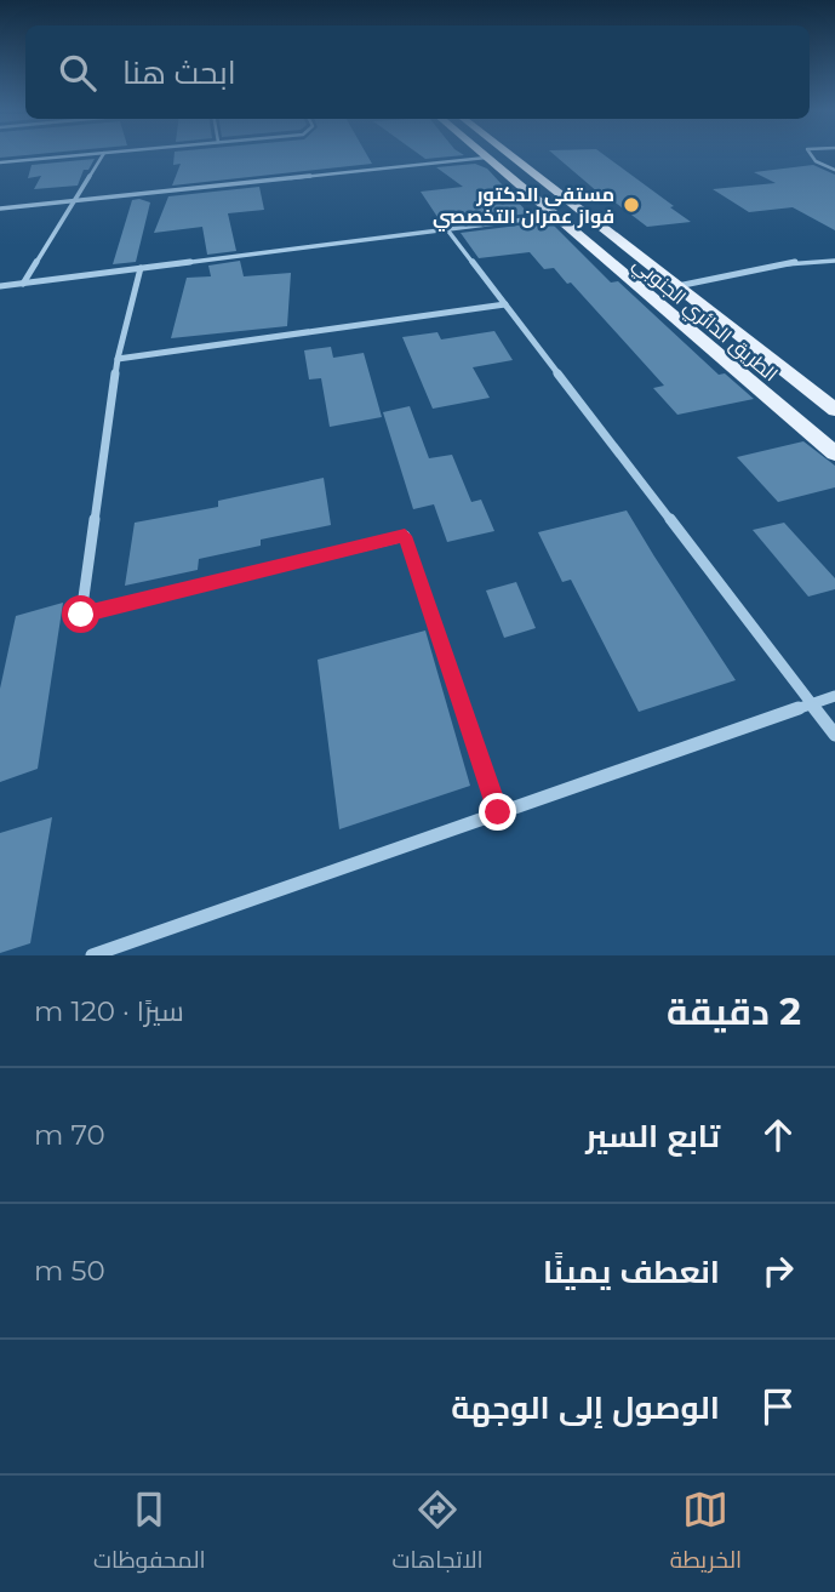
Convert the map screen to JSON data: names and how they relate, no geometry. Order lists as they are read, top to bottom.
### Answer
{
  "streets": {
    "main road": ["الطريق الدائري الجنوبي"]
  },
  "places": ["مستفى الدكتور فواز عمران التخصصي"],
  "page": {
    "search": "ابحث هنا",
    "heading": ["2 دقيقة", "سيرًا · 120 m"],
    "list": [
      ["تابع السير", "70 m"],
      ["انعطف يمينًا", "50 m"],
      "الوصول إلى الوجهة"
    ],
    "nav": ["الخريطة", "الاتجاهات", "المحفوظات"]
  }
}
